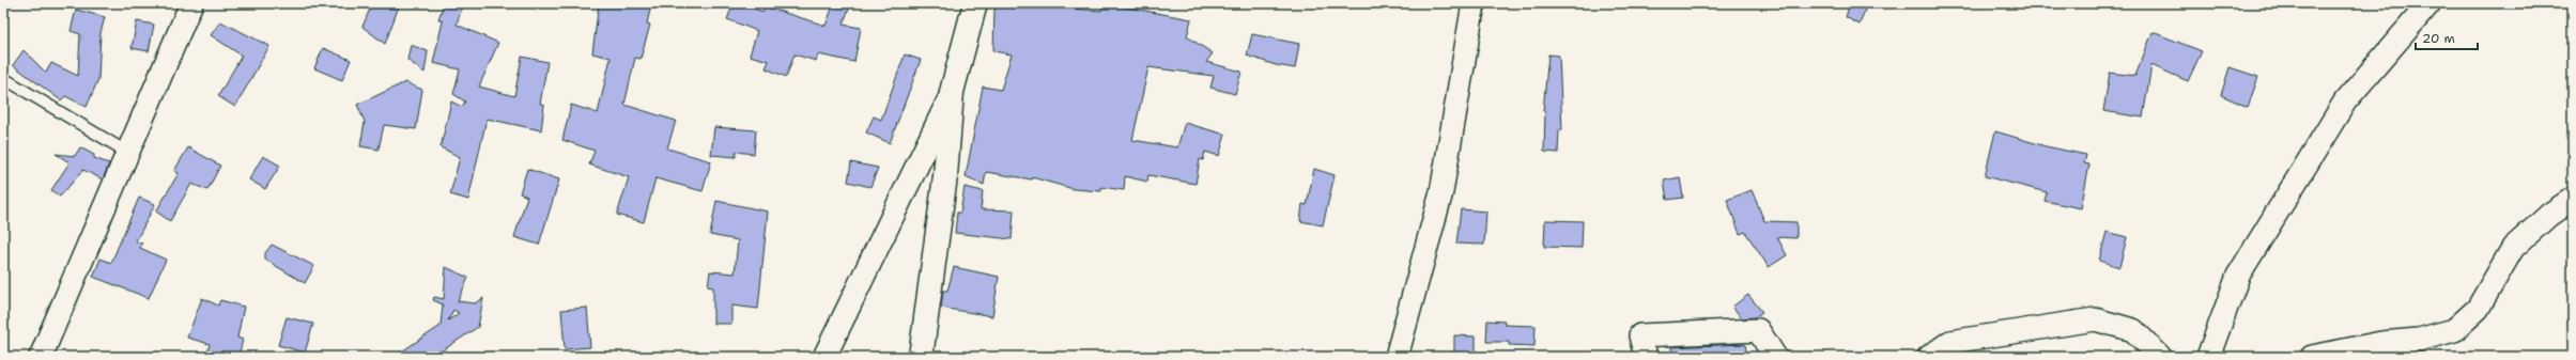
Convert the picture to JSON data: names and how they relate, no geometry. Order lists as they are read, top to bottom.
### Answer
{
  "scale_bar": "20 m"
}
